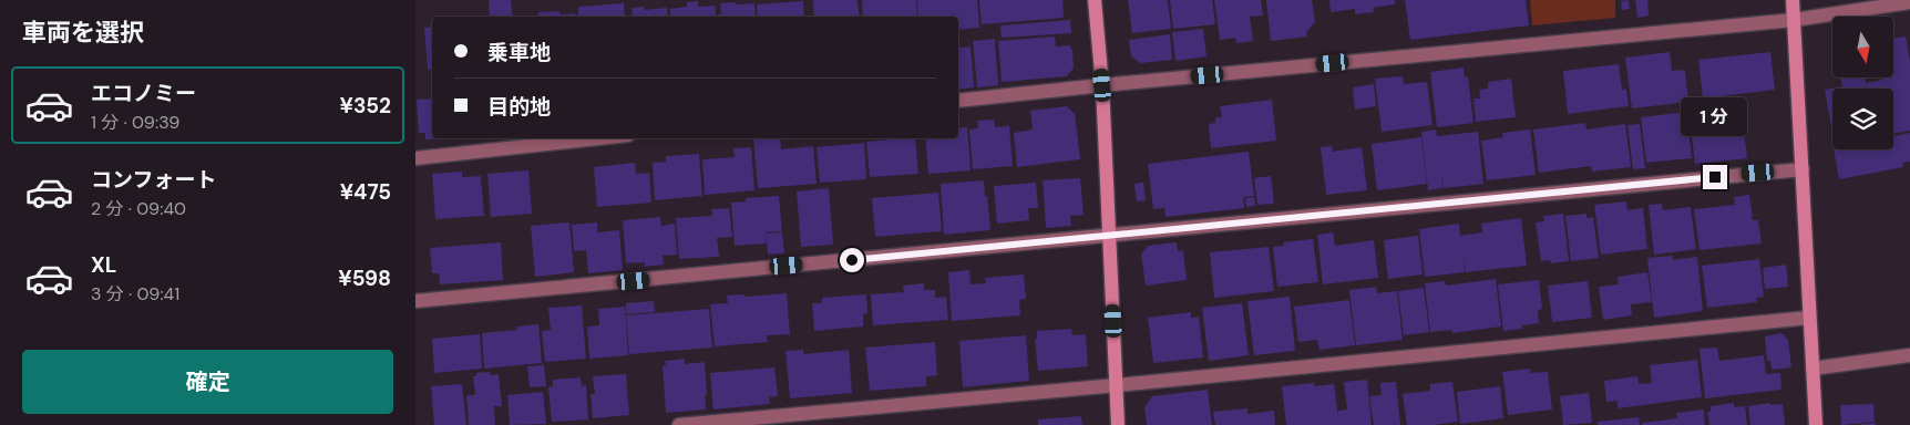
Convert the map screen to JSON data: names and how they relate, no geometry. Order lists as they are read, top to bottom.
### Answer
{
  "north": "bottom",
  "page": {
    "heading": "車両を選択",
    "banner": ["乗車地", "目的地"],
    "list": [
      {
        "name": "エコノミー",
        "note": "1 分 · 09:39",
        "value": "¥352"
      },
      {
        "name": "コンフォート",
        "note": "2 分 · 09:40",
        "value": "¥475"
      },
      {
        "name": "XL",
        "note": "3 分 · 09:41",
        "value": "¥598"
      }
    ],
    "bubble": "1 分",
    "buttons": "確定"
  }
}
